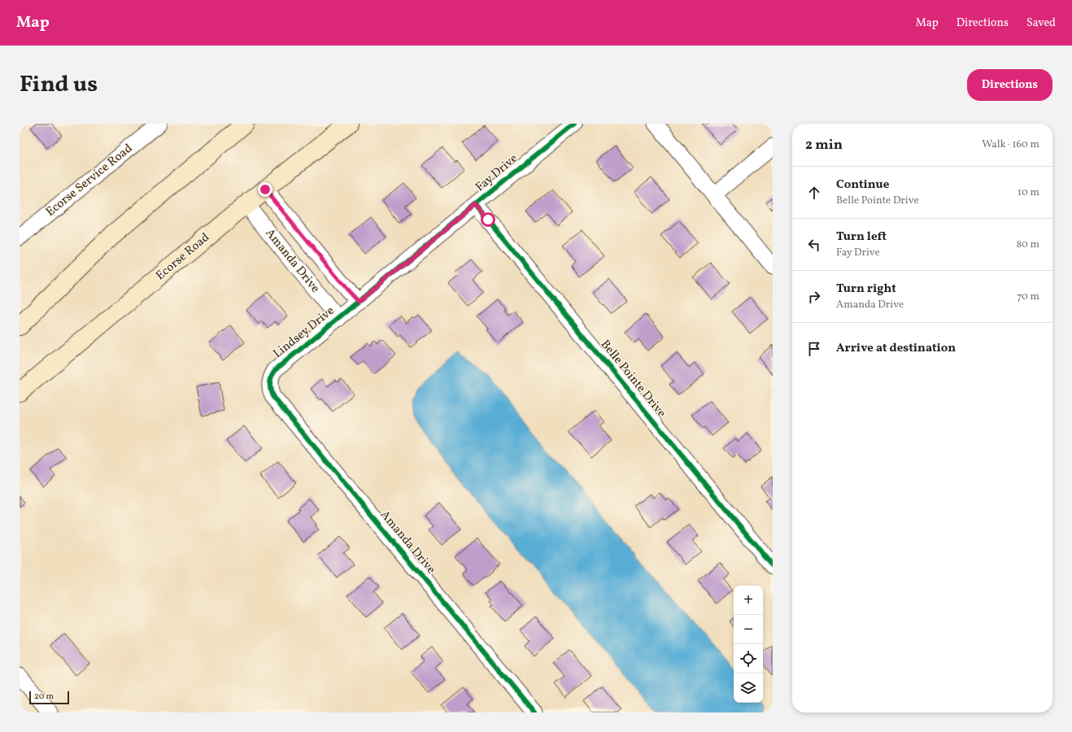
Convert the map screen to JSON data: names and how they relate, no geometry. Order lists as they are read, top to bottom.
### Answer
{
  "streets": {
    "main road": ["Ecorse Road"],
    "street": [
      "Fay Drive",
      "Ecorse Service Road",
      "Amanda Drive",
      "Lindsey Drive",
      "Belle Pointe Drive"
    ]
  },
  "crossings": [
    ["Fay Drive", "Amanda Drive"],
    ["Fay Drive", "Lindsey Drive"],
    ["Fay Drive", "Belle Pointe Drive"],
    ["Ecorse Road", "Amanda Drive"],
    ["Amanda Drive", "Lindsey Drive"]
  ],
  "scale_bar": "20 m",
  "page": {
    "header": "Map",
    "nav": ["Map", "Directions", "Saved"],
    "title": "Find us",
    "buttons": "Directions",
    "heading": ["2 min", "Walk · 160 m"],
    "list": [
      ["Continue", "Belle Pointe Drive", "10 m"],
      ["Turn left", "Fay Drive", "80 m"],
      ["Turn right", "Amanda Drive", "70 m"],
      "Arrive at destination"
    ],
    "map_buttons": ["+", "−"],
    "scale": "20 m"
  }
}
